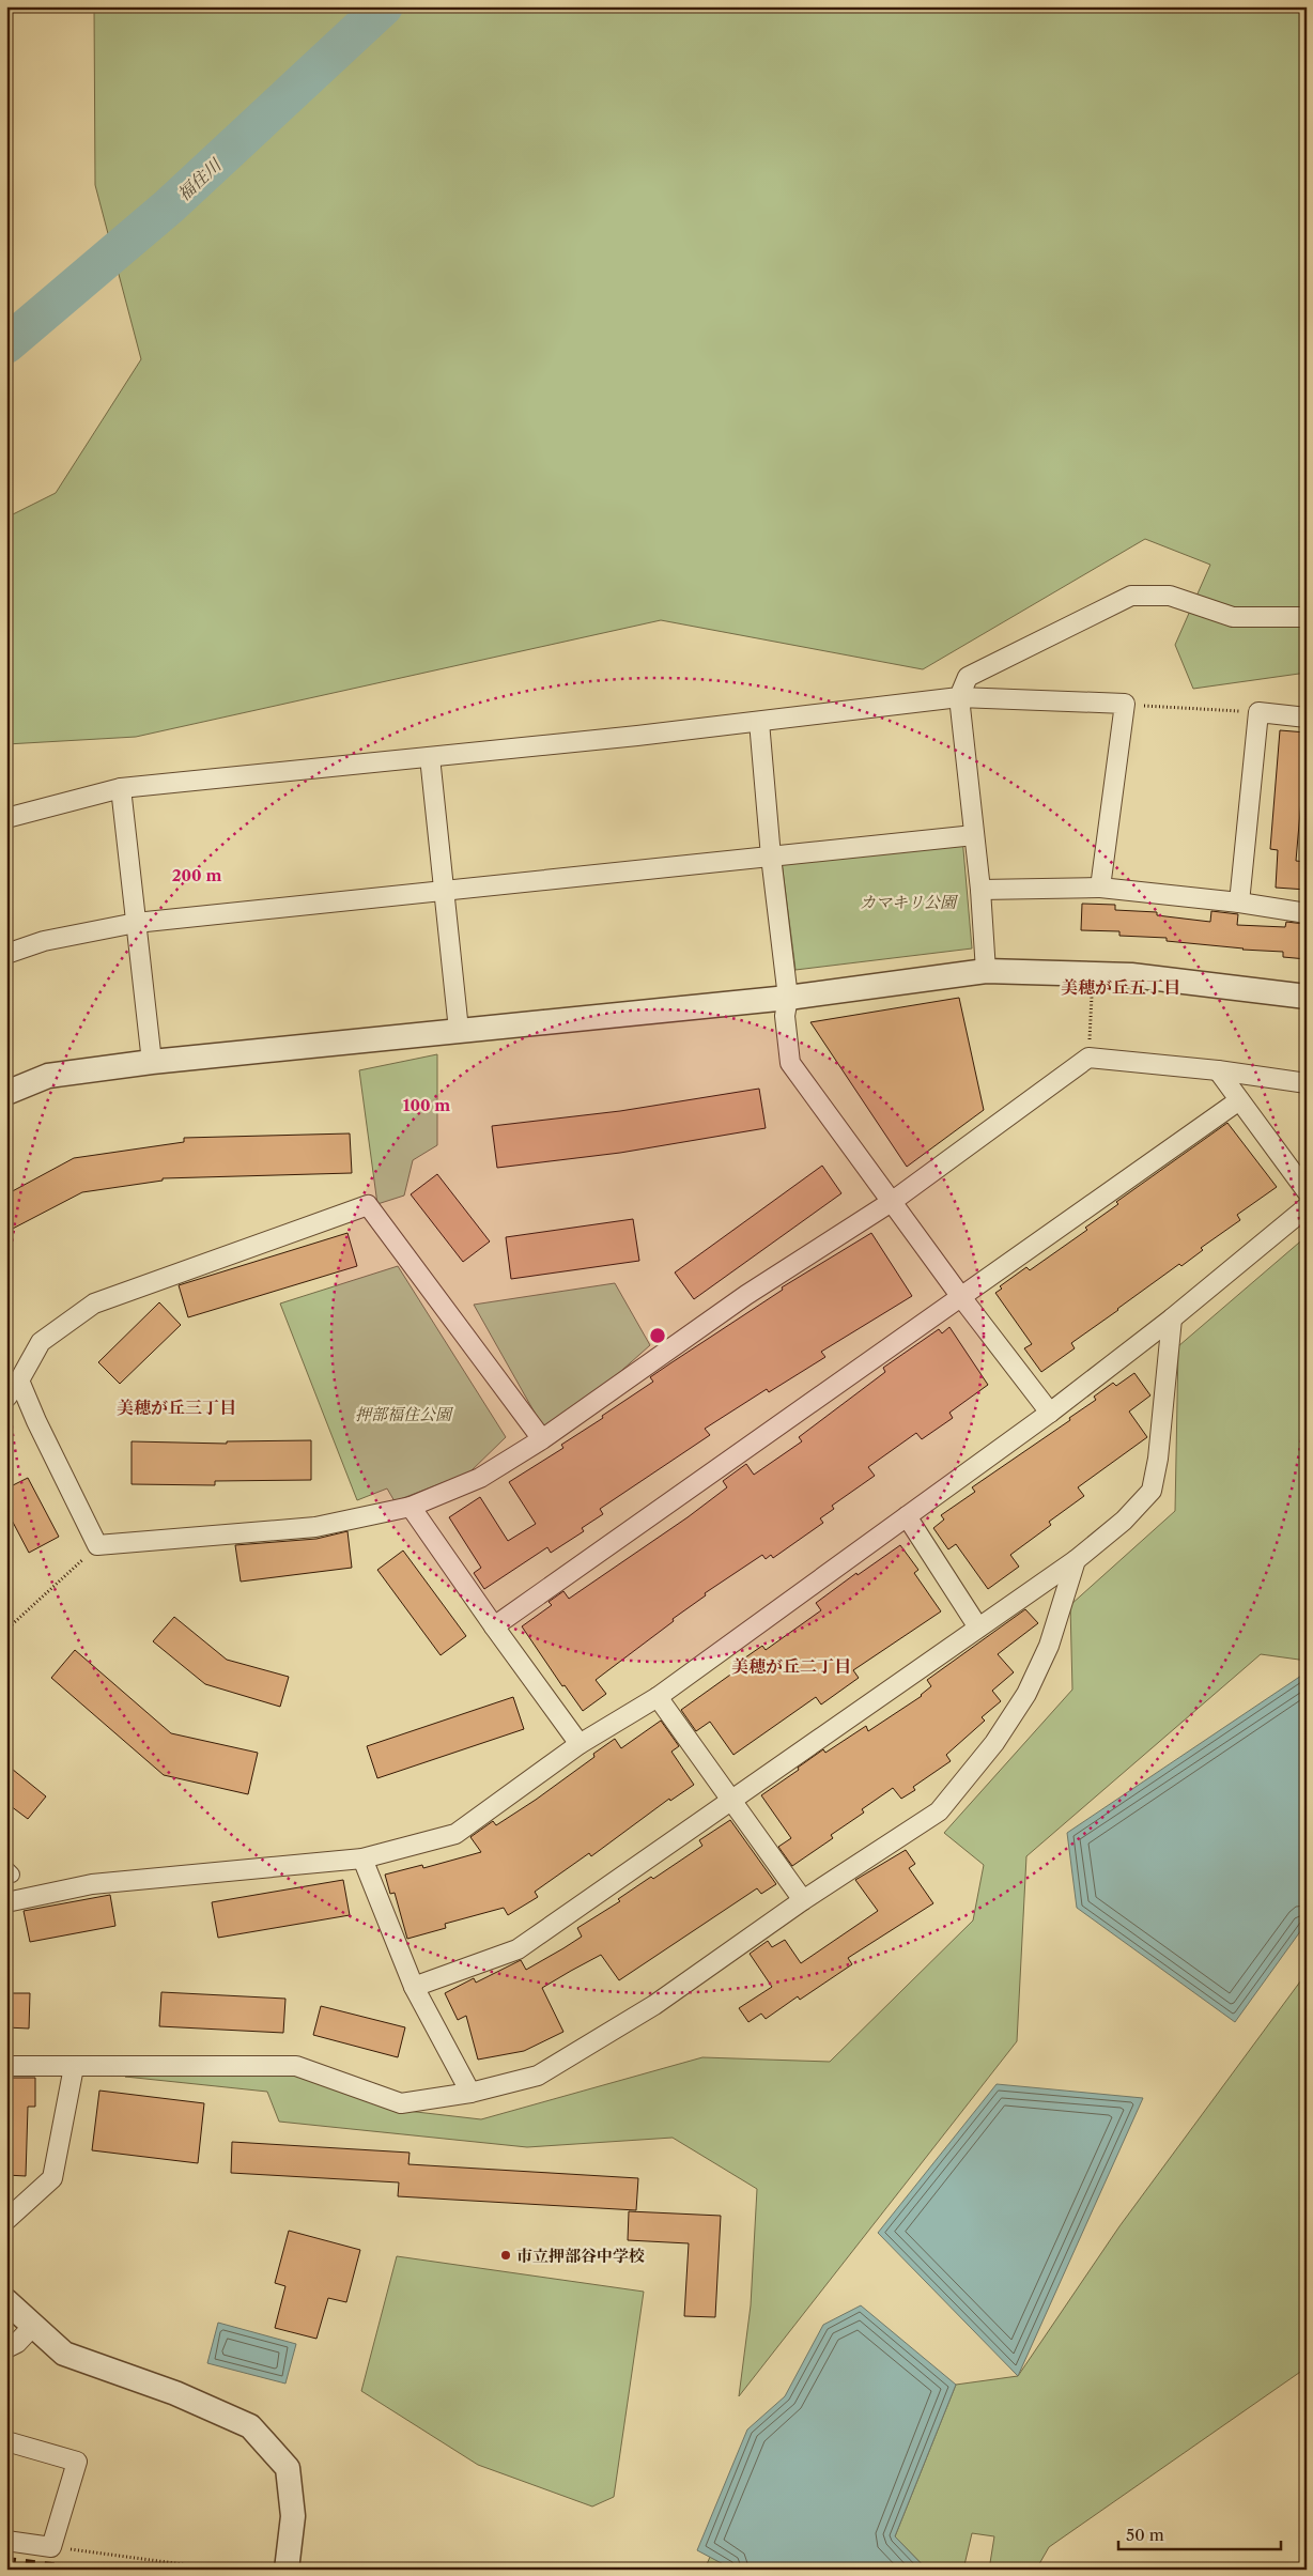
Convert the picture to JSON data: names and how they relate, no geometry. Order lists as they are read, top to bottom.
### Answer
{
  "districts": ["美穂が丘五丁目", "美穂が丘三丁目", "美穂が丘二丁目"],
  "water": ["福住川"],
  "parks": ["カマキリ公園", "押部福住公園"],
  "places": ["市立押部谷中学校"],
  "scale_bar": "50 m",
  "rings": ["200 m", "100 m"]
}
